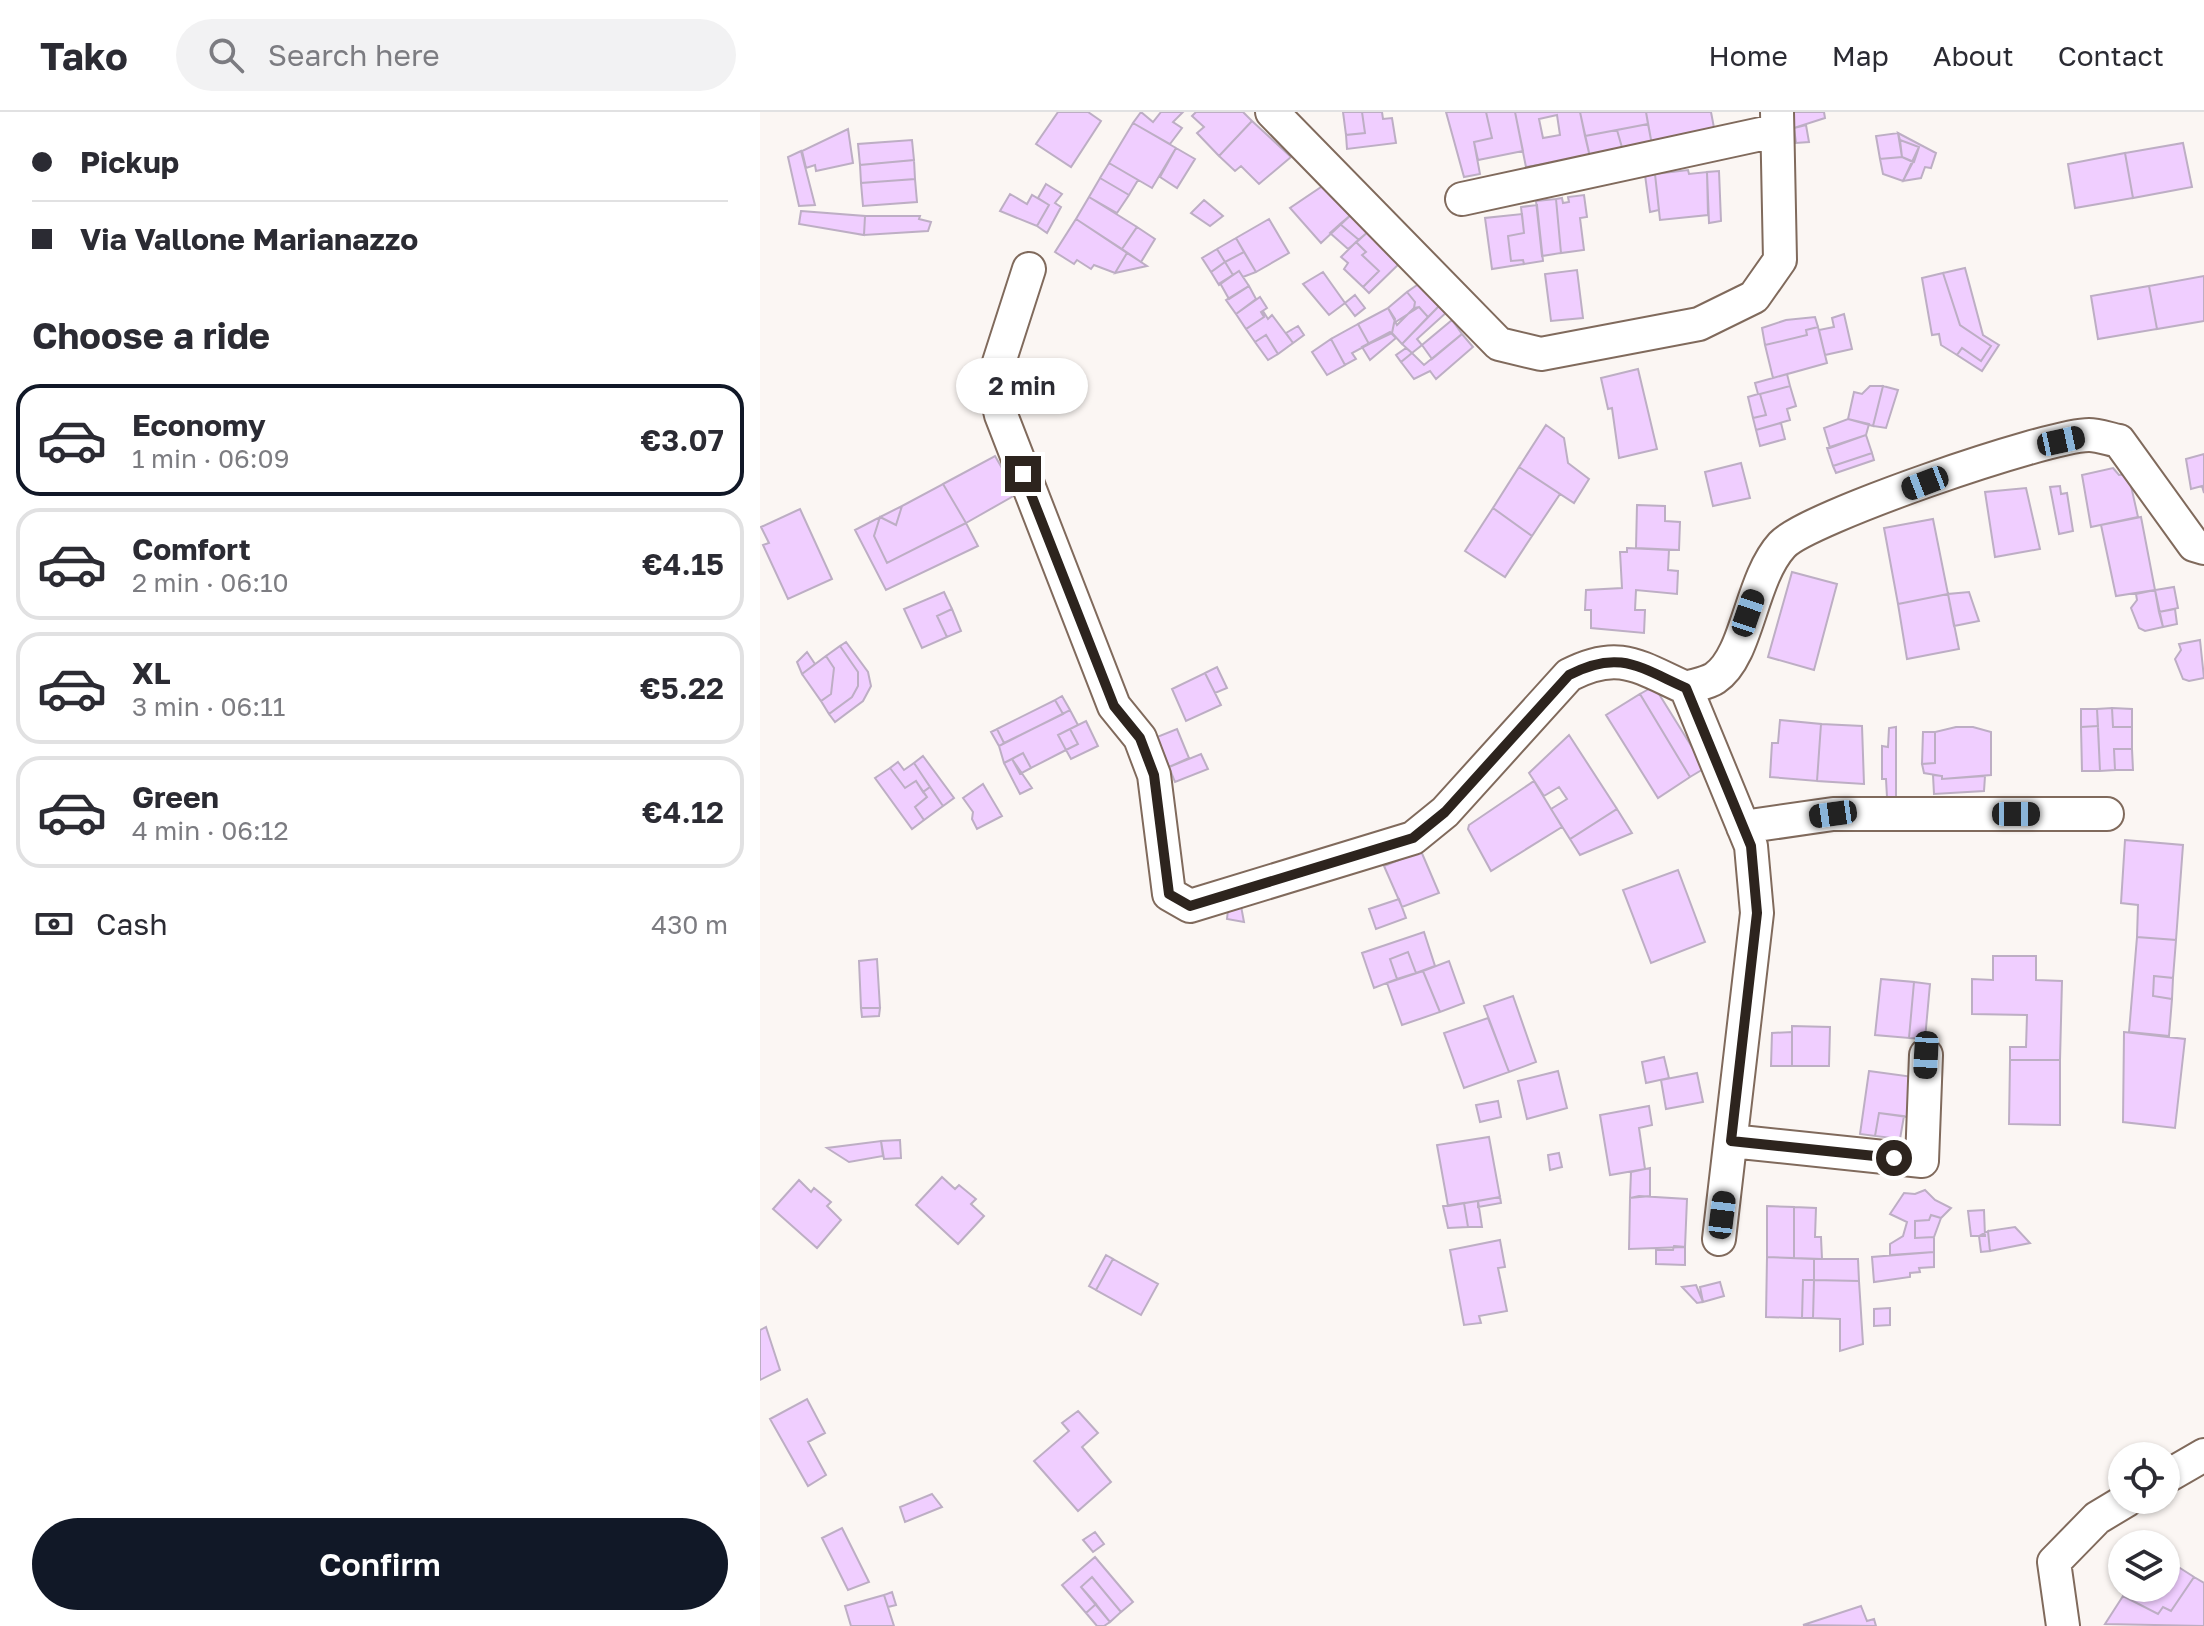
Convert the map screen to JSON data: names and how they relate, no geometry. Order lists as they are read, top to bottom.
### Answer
{
  "page": {
    "header": "Tako",
    "search": "Search here",
    "nav": [
      "Home",
      "Map",
      "About",
      "Contact"
    ],
    "banner": ["Pickup", "Via Vallone Marianazzo"],
    "heading": "Choose a ride",
    "bubble": "2 min",
    "list": [
      {
        "name": "Economy",
        "note": "1 min · 06:09",
        "value": "€3.07"
      },
      {
        "name": "Comfort",
        "note": "2 min · 06:10",
        "value": "€4.15"
      },
      {
        "name": "XL",
        "note": "3 min · 06:11",
        "value": "€5.22"
      },
      {
        "name": "Green",
        "note": "4 min · 06:12",
        "value": "€4.12"
      }
    ],
    "pay": ["Cash", "430 m"],
    "buttons": "Confirm"
  }
}
